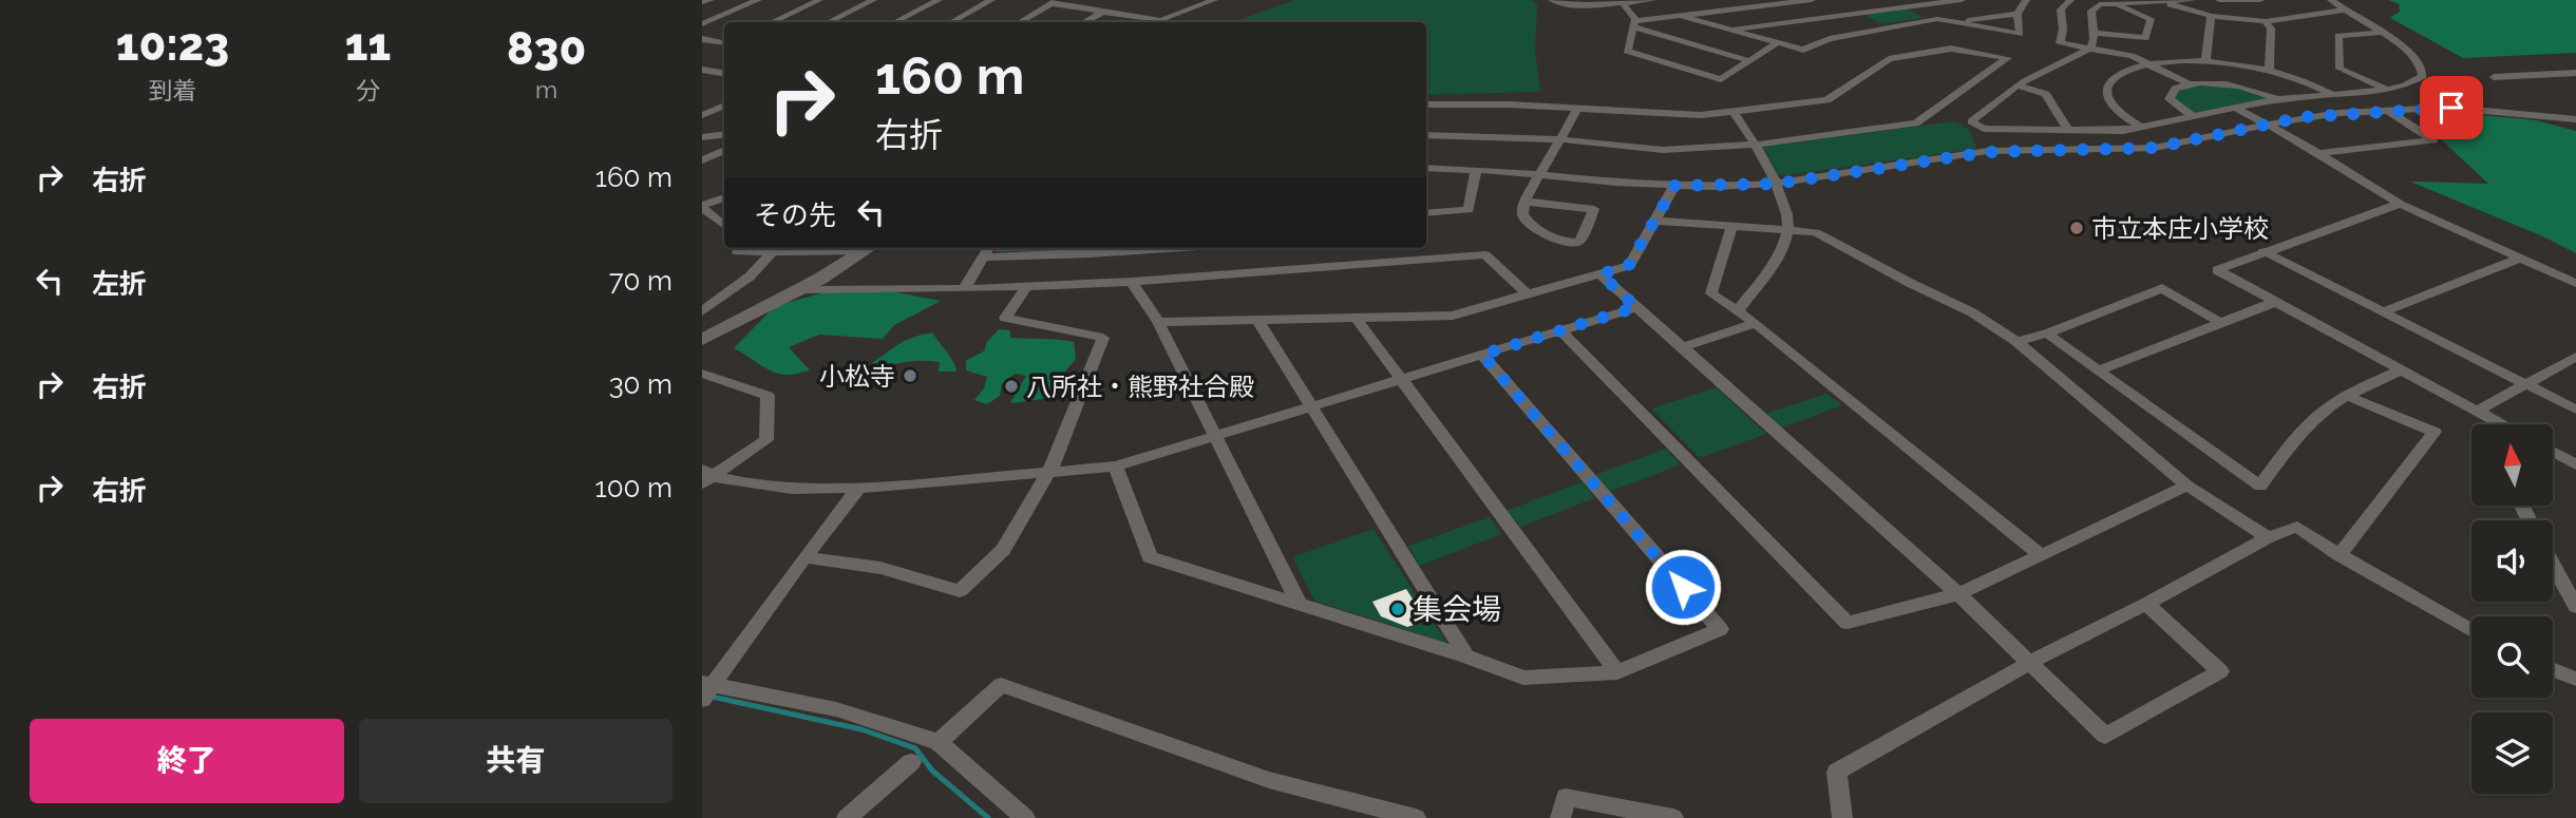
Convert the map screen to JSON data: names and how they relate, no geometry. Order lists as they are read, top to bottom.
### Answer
{
  "places": [
    "市立本庄小学校",
    "小松寺",
    "八所社・熊野社合殿",
    "集会場"
  ],
  "north": "top",
  "page": {
    "eta": [
      "10:23",
      "到着",
      "11",
      "分",
      "830",
      "m"
    ],
    "turn": ["160 m", "右折"],
    "list": [
      {
        "name": "右折",
        "value": "160 m"
      },
      {
        "name": "左折",
        "value": "70 m"
      },
      {
        "name": "右折",
        "value": "30 m"
      },
      {
        "name": "右折",
        "value": "100 m"
      }
    ],
    "then": "その先",
    "buttons": ["終了", "共有"]
  }
}
